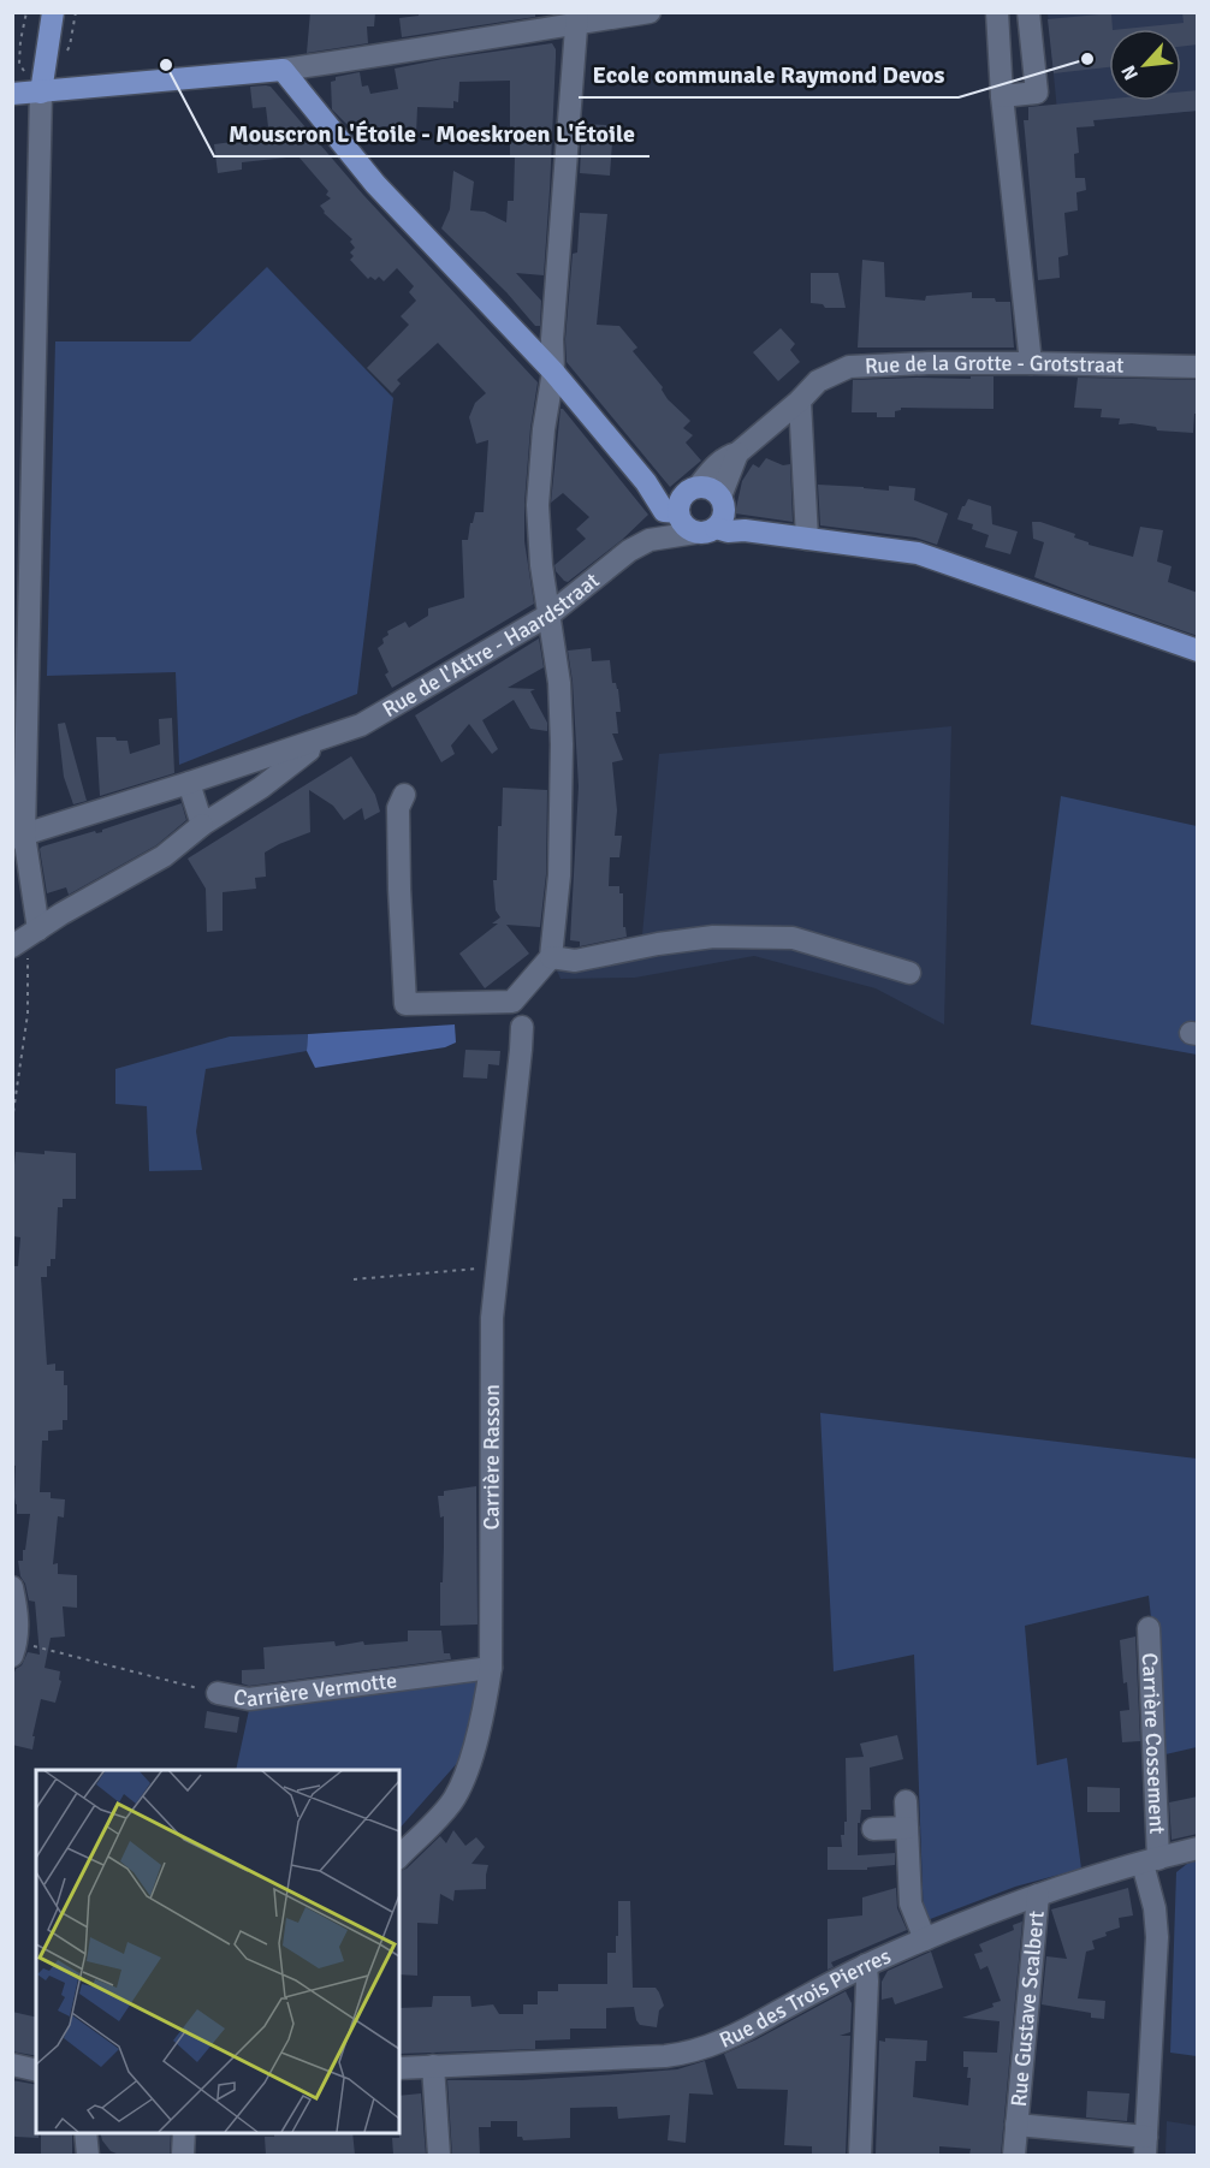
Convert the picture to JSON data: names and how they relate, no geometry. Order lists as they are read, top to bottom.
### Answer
{
  "streets": {
    "street": [
      "Rue de la Grotte - Grotstraat",
      "Rue de l'Attre - Haardstraat",
      "Carrière Rasson",
      "Carrière Vermotte",
      "Carrière Cossement",
      "Rue des Trois Pierres",
      "Rue Gustave Scalbert"
    ]
  },
  "crossings": [
    ["Rue de la Grotte - Grotstraat", "Rue de l'Attre - Haardstraat"],
    ["Carrière Rasson", "Carrière Vermotte"],
    ["Carrière Cossement", "Rue des Trois Pierres"],
    ["Carrière Cossement", "Rue Gustave Scalbert"],
    ["Rue des Trois Pierres", "Rue Gustave Scalbert"]
  ],
  "places": ["Ecole communale Raymond Devos", "Mouscron L'Étoile - Moeskroen L'Étoile"],
  "north": "bottom left"
}
